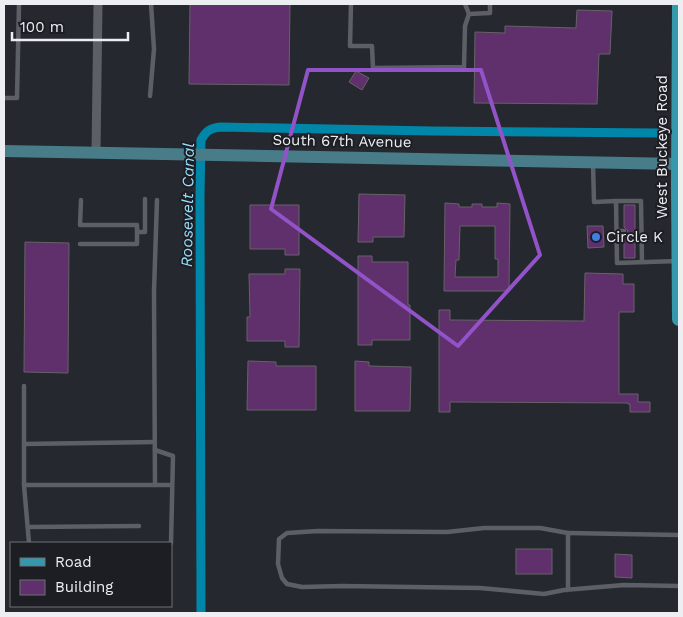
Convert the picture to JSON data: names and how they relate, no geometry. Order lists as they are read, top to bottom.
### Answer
{
  "streets": {
    "main road": ["South 67th Avenue", "West Buckeye Road"]
  },
  "crossings": [
    ["South 67th Avenue", "West Buckeye Road"]
  ],
  "water": ["Roosevelt Canal"],
  "places": ["Circle K"],
  "legend": ["Road", "Building"],
  "scale_bar": "100 m"
}
